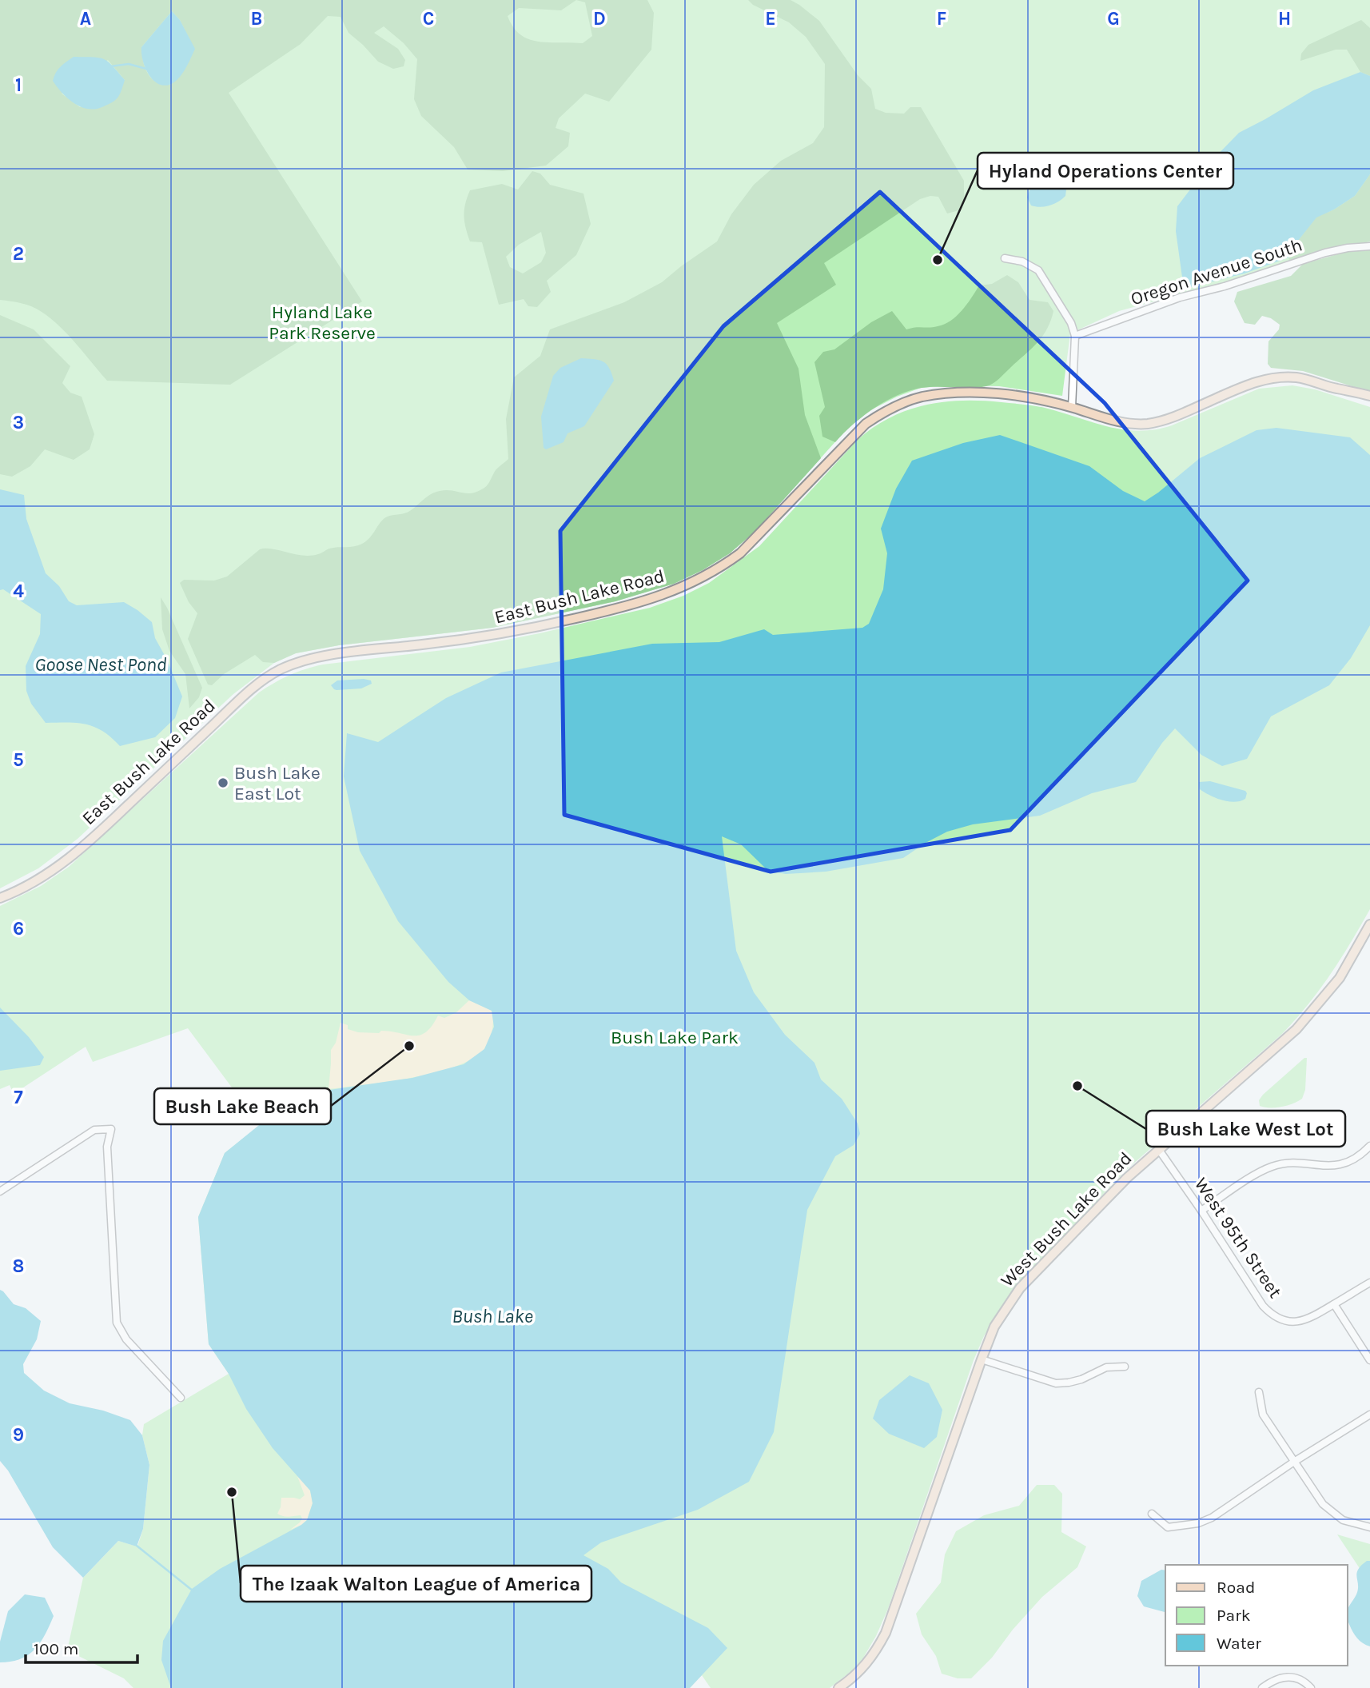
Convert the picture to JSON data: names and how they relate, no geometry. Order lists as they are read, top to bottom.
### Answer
{
  "streets": {
    "street": [
      "Oregon Avenue South",
      "East Bush Lake Road",
      "West Bush Lake Road",
      "West 95th Street"
    ]
  },
  "crossings": [
    ["West Bush Lake Road", "West 95th Street"]
  ],
  "water": ["Goose Nest Pond", "Bush Lake"],
  "parks": ["Hyland Lake Park Reserve", "Bush Lake Park"],
  "places": [
    "Hyland Operations Center",
    "Bush Lake East Lot",
    "Bush Lake Beach",
    "Bush Lake West Lot",
    "The Izaak Walton League of America"
  ],
  "legend": ["Road", "Park", "Water"],
  "scale_bar": "100 m",
  "grid": {
    "columns": [
      "A",
      "B",
      "C",
      "D",
      "E",
      "F",
      "G",
      "H"
    ],
    "rows": [
      "1",
      "2",
      "3",
      "4",
      "5",
      "6",
      "7",
      "8",
      "9"
    ]
  }
}
